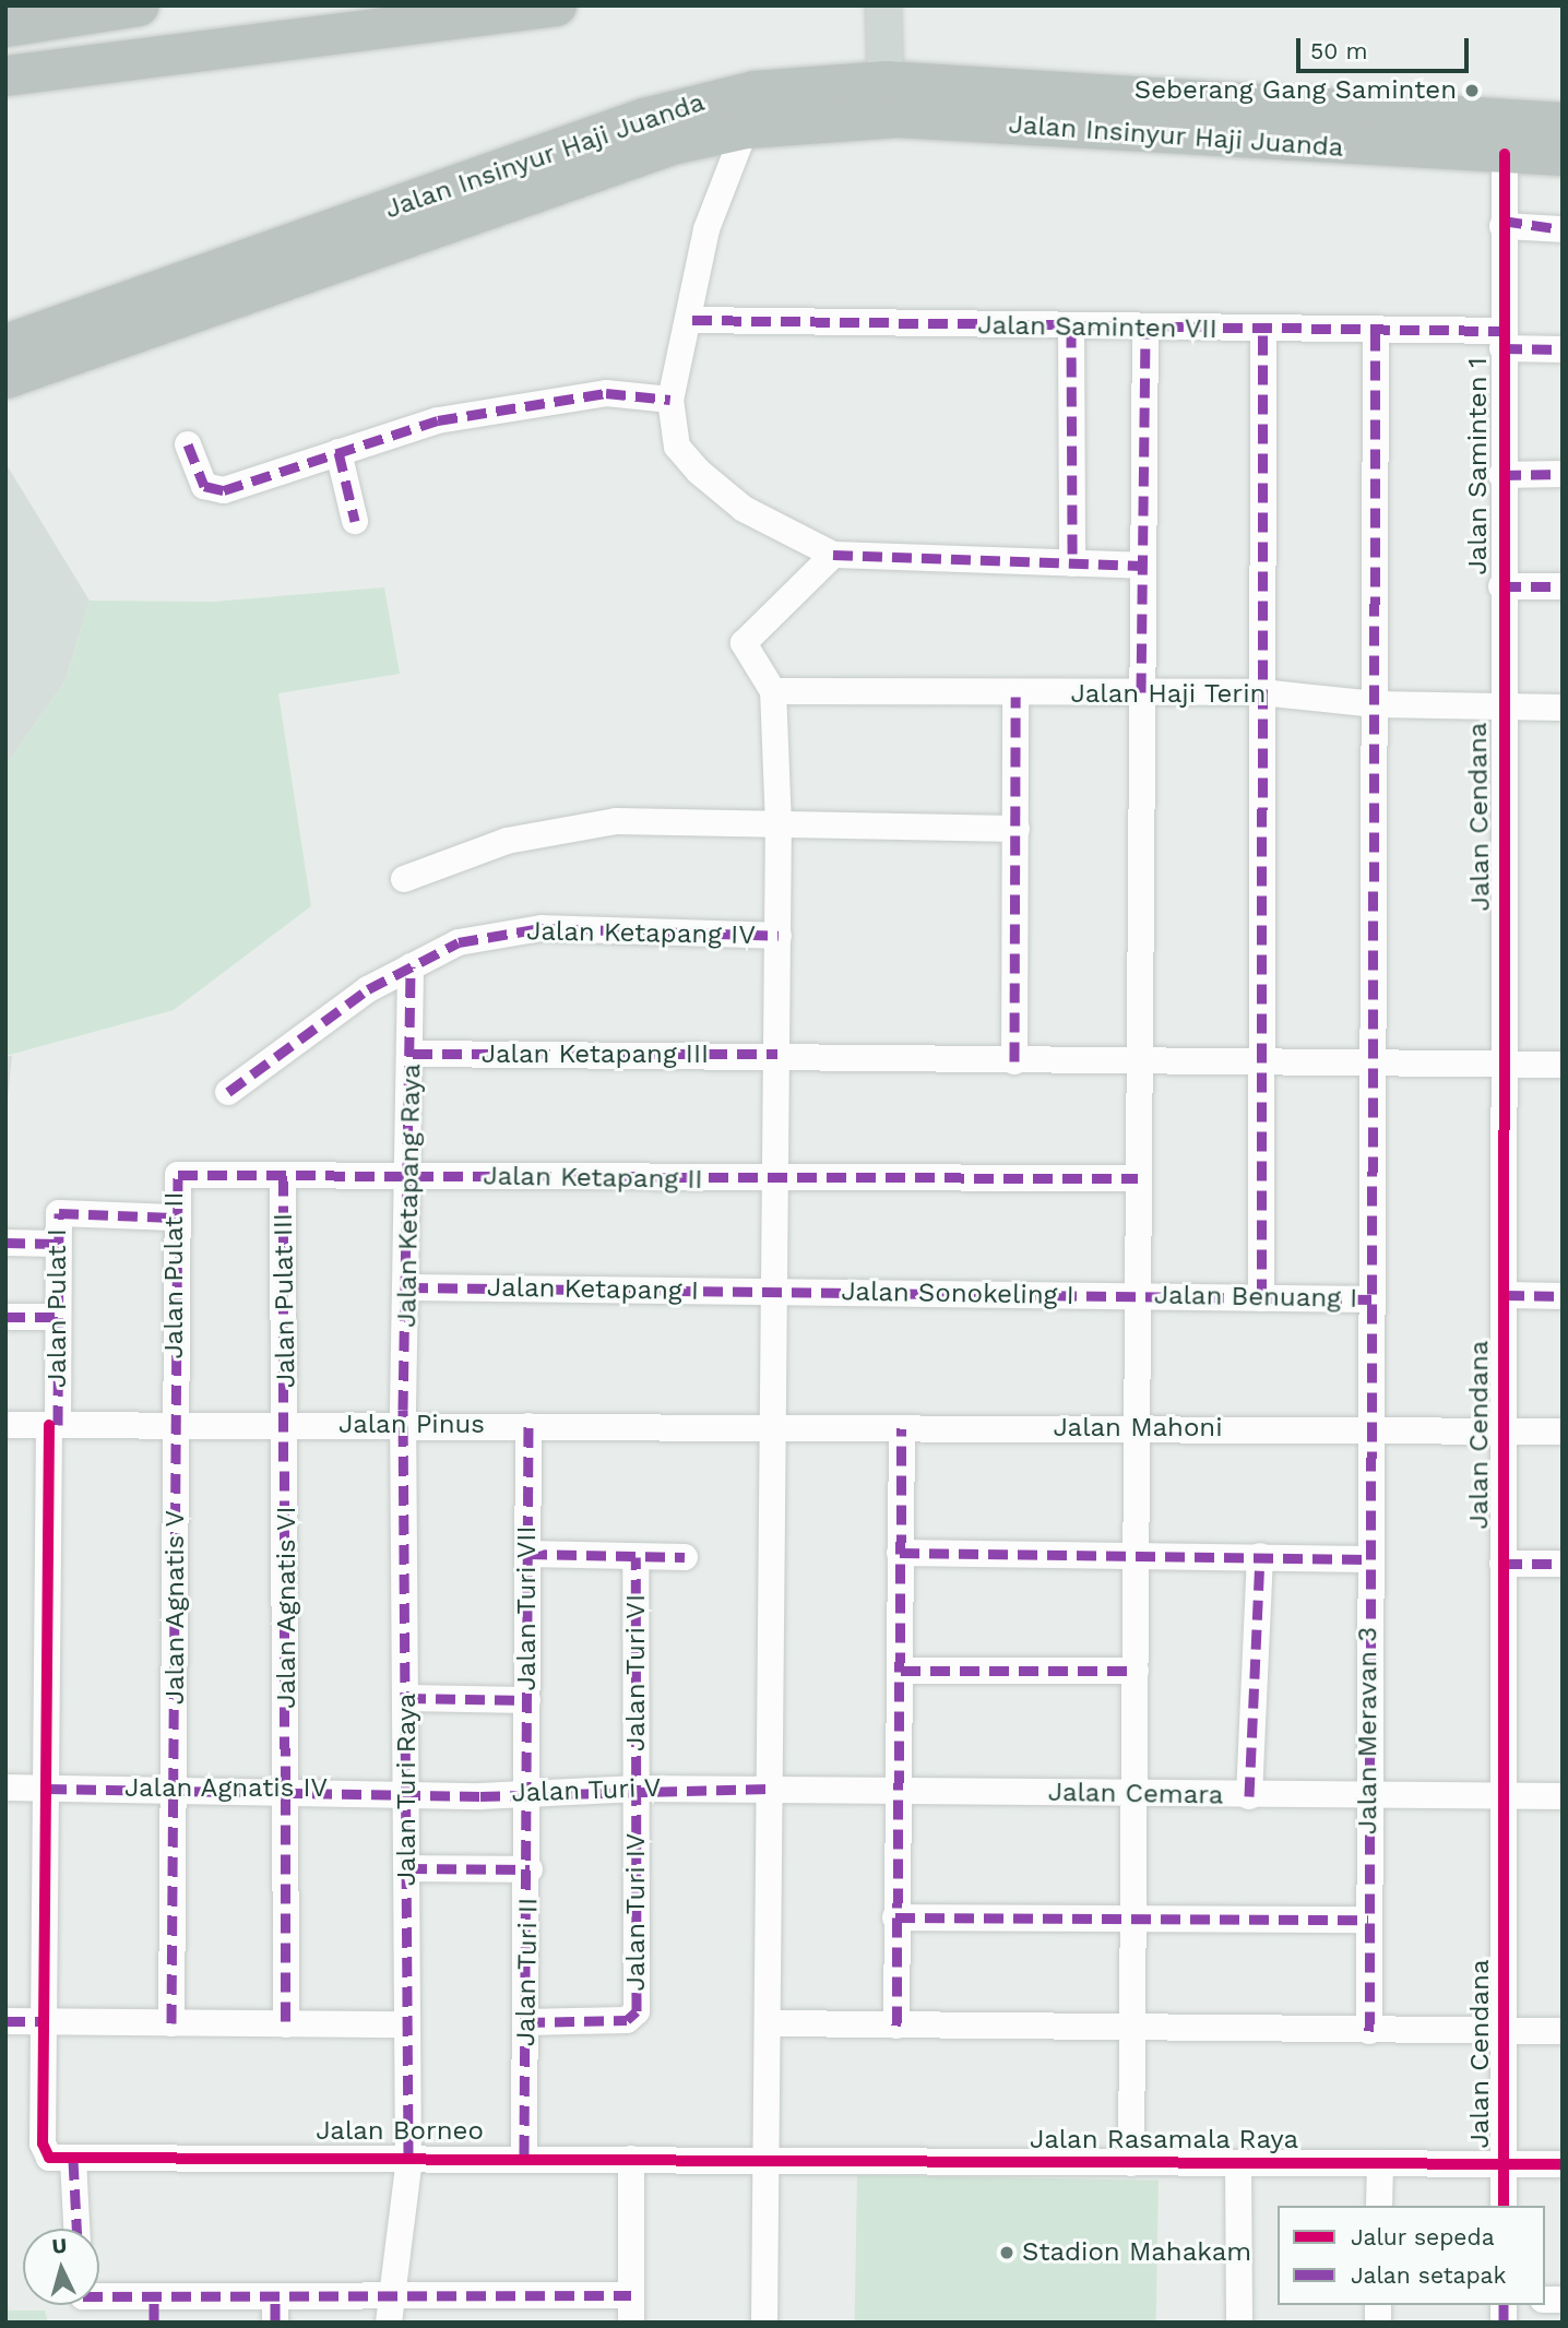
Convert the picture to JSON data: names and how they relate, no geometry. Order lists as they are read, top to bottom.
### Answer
{
  "streets": {
    "highway": ["Jalan Insinyur Haji Juanda"],
    "street": [
      "Jalan Saminten VII",
      "Jalan Saminten 1",
      "Jalan Haji Terin",
      "Jalan Cendana",
      "Jalan Ketapang IV",
      "Jalan Ketapang III",
      "Jalan Ketapang II",
      "Jalan Ketapang Raya",
      "Jalan Pulat II",
      "Jalan Ketapang I",
      "Jalan Sonokeling I",
      "Jalan Benuang I",
      "Jalan Pulat III",
      "Jalan Pulat I",
      "Jalan Pinus",
      "Jalan Mahoni",
      "Jalan Agnatis V",
      "Jalan Agnatis VI",
      "Jalan Turi VII",
      "Jalan Turi VI",
      "Jalan Meravan 3",
      "Jalan Agnatis IV",
      "Jalan Turi Raya",
      "Jalan Turi V",
      "Jalan Cemara",
      "Jalan Turi IV",
      "Jalan Turi II",
      "Jalan Borneo",
      "Jalan Rasamala Raya"
    ]
  },
  "crossings": [
    ["Jalan Insinyur Haji Juanda", "Jalan Saminten 1"],
    ["Jalan Saminten VII", "Jalan Saminten 1"],
    ["Jalan Saminten VII", "Jalan Meravan 3"],
    ["Jalan Saminten 1", "Jalan Haji Terin"],
    ["Jalan Saminten 1", "Jalan Cendana"],
    ["Jalan Haji Terin", "Jalan Cendana"],
    ["Jalan Haji Terin", "Jalan Meravan 3"],
    ["Jalan Cendana", "Jalan Ketapang III"],
    ["Jalan Cendana", "Jalan Mahoni"],
    ["Jalan Cendana", "Jalan Cemara"],
    ["Jalan Cendana", "Jalan Rasamala Raya"],
    ["Jalan Ketapang IV", "Jalan Ketapang Raya"],
    ["Jalan Ketapang III", "Jalan Ketapang Raya"],
    ["Jalan Ketapang III", "Jalan Meravan 3"],
    ["Jalan Ketapang II", "Jalan Ketapang Raya"],
    ["Jalan Ketapang II", "Jalan Pulat II"],
    ["Jalan Ketapang Raya", "Jalan Pulat II"],
    ["Jalan Ketapang Raya", "Jalan Ketapang I"],
    ["Jalan Ketapang Raya", "Jalan Pinus"],
    ["Jalan Ketapang Raya", "Jalan Turi Raya"],
    ["Jalan Pulat II", "Jalan Pulat III"],
    ["Jalan Pulat II", "Jalan Pulat I"],
    ["Jalan Pulat II", "Jalan Pinus"],
    ["Jalan Pulat II", "Jalan Agnatis V"],
    ["Jalan Ketapang I", "Jalan Sonokeling I"],
    ["Jalan Sonokeling I", "Jalan Benuang I"],
    ["Jalan Benuang I", "Jalan Meravan 3"],
    ["Jalan Pulat III", "Jalan Pinus"],
    ["Jalan Pulat III", "Jalan Agnatis VI"],
    ["Jalan Pulat I", "Jalan Pinus"],
    ["Jalan Pulat I", "Jalan Agnatis IV"],
    ["Jalan Pulat I", "Jalan Borneo"],
    ["Jalan Pinus", "Jalan Mahoni"],
    ["Jalan Pinus", "Jalan Agnatis V"],
    ["Jalan Pinus", "Jalan Agnatis VI"],
    ["Jalan Pinus", "Jalan Turi VII"],
    ["Jalan Pinus", "Jalan Turi Raya"],
    ["Jalan Mahoni", "Jalan Meravan 3"],
    ["Jalan Agnatis V", "Jalan Agnatis IV"],
    ["Jalan Agnatis VI", "Jalan Agnatis IV"],
    ["Jalan Turi VII", "Jalan Turi V"],
    ["Jalan Turi VII", "Jalan Turi II"],
    ["Jalan Turi VI", "Jalan Turi V"],
    ["Jalan Turi VI", "Jalan Turi IV"],
    ["Jalan Meravan 3", "Jalan Cemara"],
    ["Jalan Agnatis IV", "Jalan Turi Raya"],
    ["Jalan Agnatis IV", "Jalan Turi V"],
    ["Jalan Turi Raya", "Jalan Turi V"],
    ["Jalan Turi Raya", "Jalan Borneo"],
    ["Jalan Turi V", "Jalan Cemara"],
    ["Jalan Turi V", "Jalan Turi IV"],
    ["Jalan Turi V", "Jalan Turi II"],
    ["Jalan Turi IV", "Jalan Turi II"],
    ["Jalan Turi II", "Jalan Borneo"],
    ["Jalan Borneo", "Jalan Rasamala Raya"]
  ],
  "places": ["Seberang Gang Saminten", "Stadion Mahakam"],
  "legend": ["Jalur sepeda", "Jalan setapak"],
  "scale_bar": "50 m",
  "north": "top"
}
